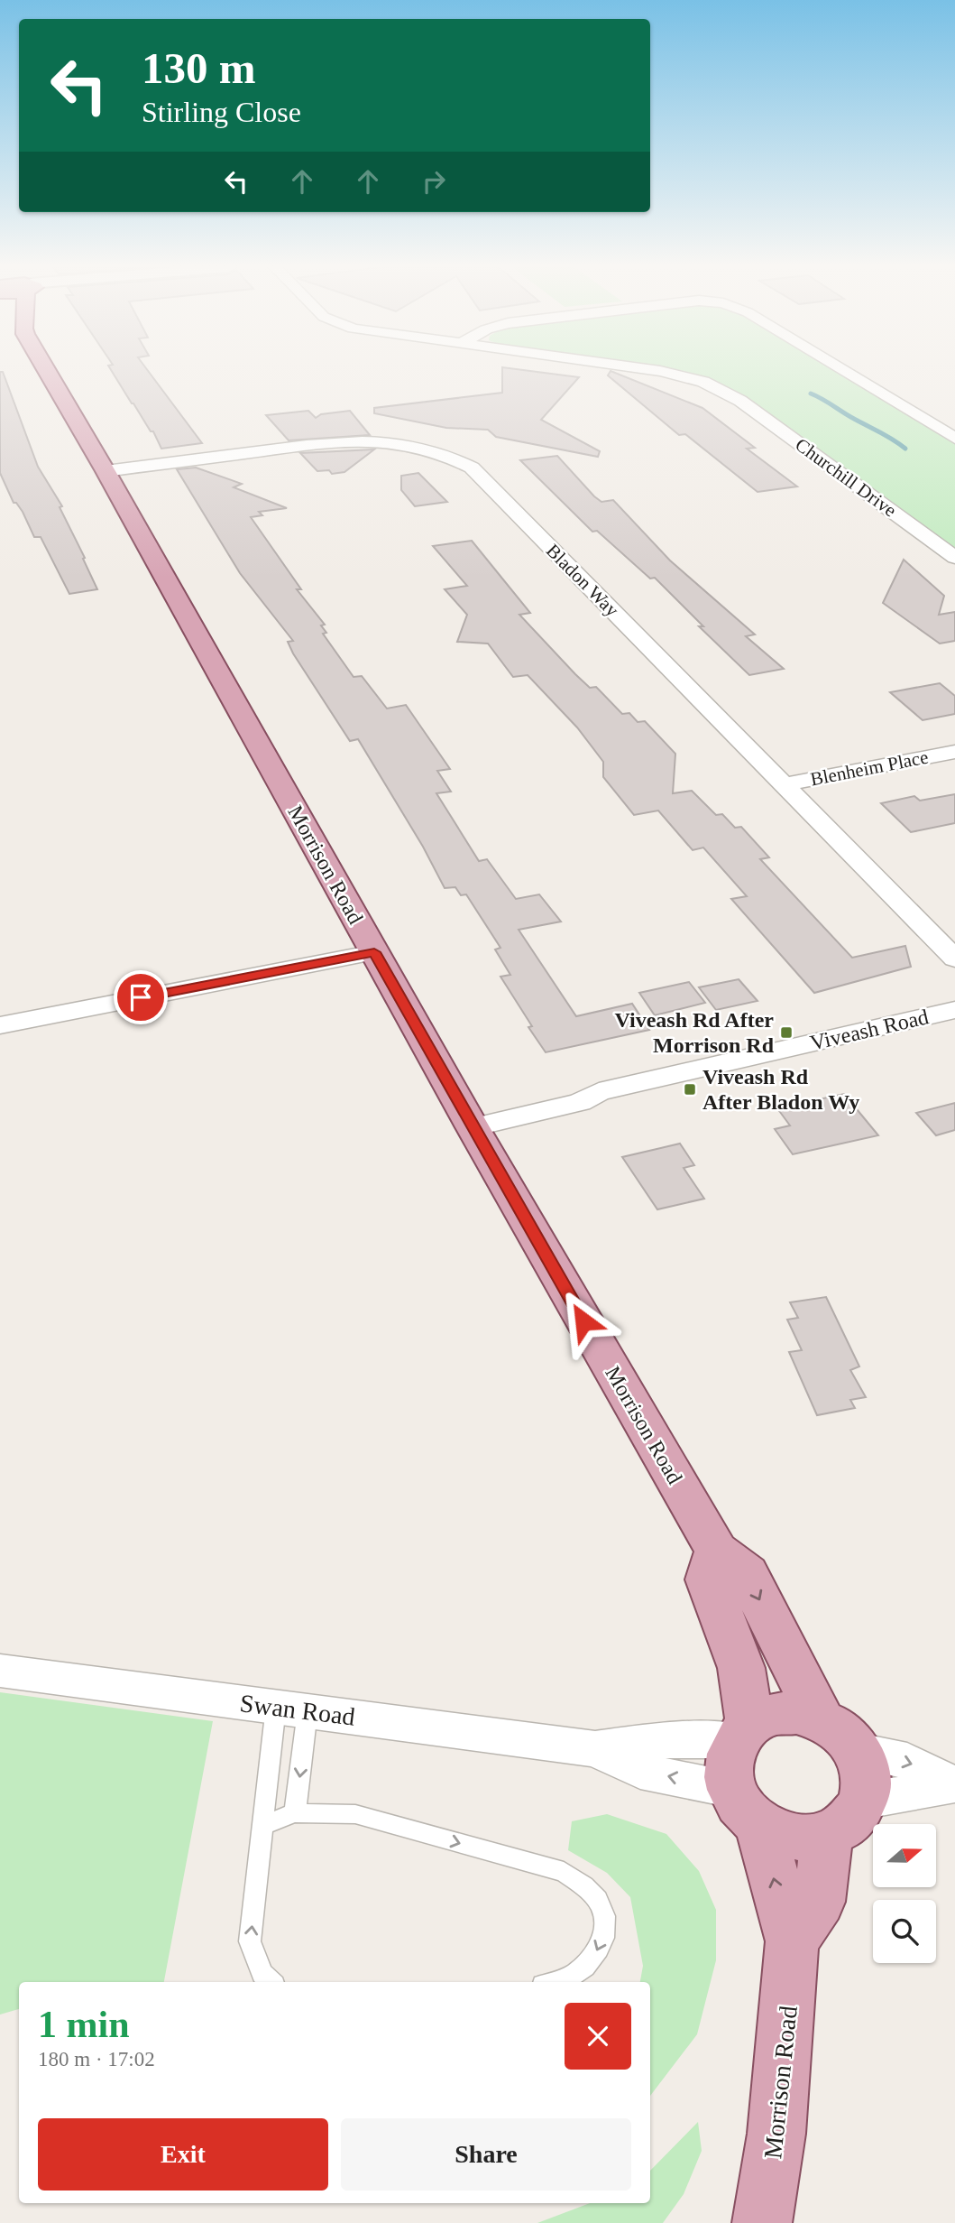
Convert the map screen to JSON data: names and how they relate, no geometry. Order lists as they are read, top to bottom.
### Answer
{
  "streets": {
    "main road": ["Morrison Road"],
    "street": [
      "Churchill Drive",
      "Bladon Way",
      "Blenheim Place",
      "Viveash Road",
      "Swan Road"
    ]
  },
  "crossings": [
    ["Bladon Way", "Blenheim Place"],
    ["Bladon Way", "Morrison Road"],
    ["Morrison Road", "Viveash Road"],
    ["Morrison Road", "Swan Road"]
  ],
  "places": {
    "transit": ["Viveash Rd After Morrison Rd", "Viveash Rd After Bladon Wy"]
  },
  "north": "right",
  "page": {
    "turn": ["130 m", "Stirling Close"],
    "heading": ["1 min", "180 m · 17:02"],
    "buttons": ["Exit", "Share"]
  }
}
